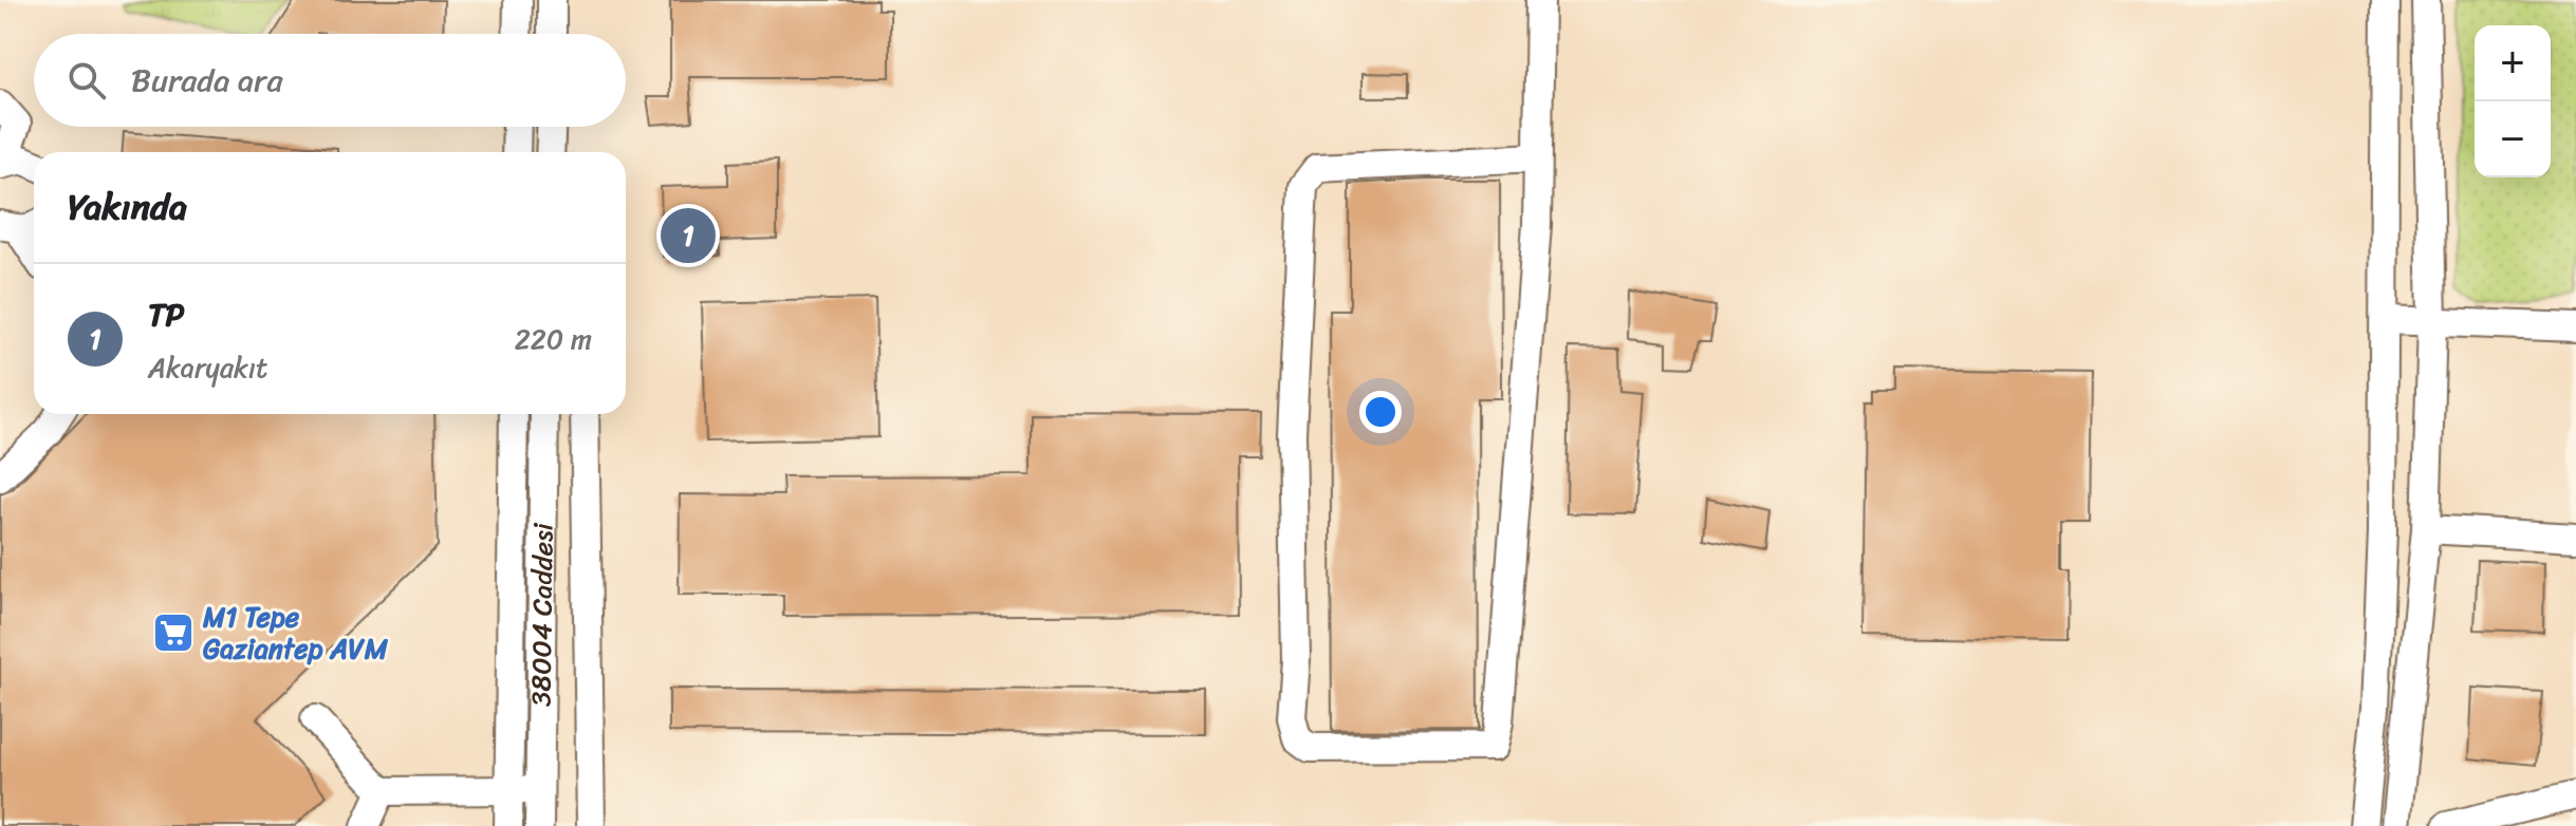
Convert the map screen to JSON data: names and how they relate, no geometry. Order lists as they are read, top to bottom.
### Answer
{
  "streets": {
    "street": ["38004 Caddesi"]
  },
  "places": {
    "supermarket": ["M1 Tepe Gaziantep AVM"]
  },
  "page": {
    "map_buttons": ["+", "−"],
    "search": "Burada ara",
    "heading": "Yakında",
    "pins": "1",
    "list": [
      {
        "mark": "1",
        "name": "TP",
        "note": "Akaryakıt",
        "value": "220 m"
      }
    ]
  }
}
